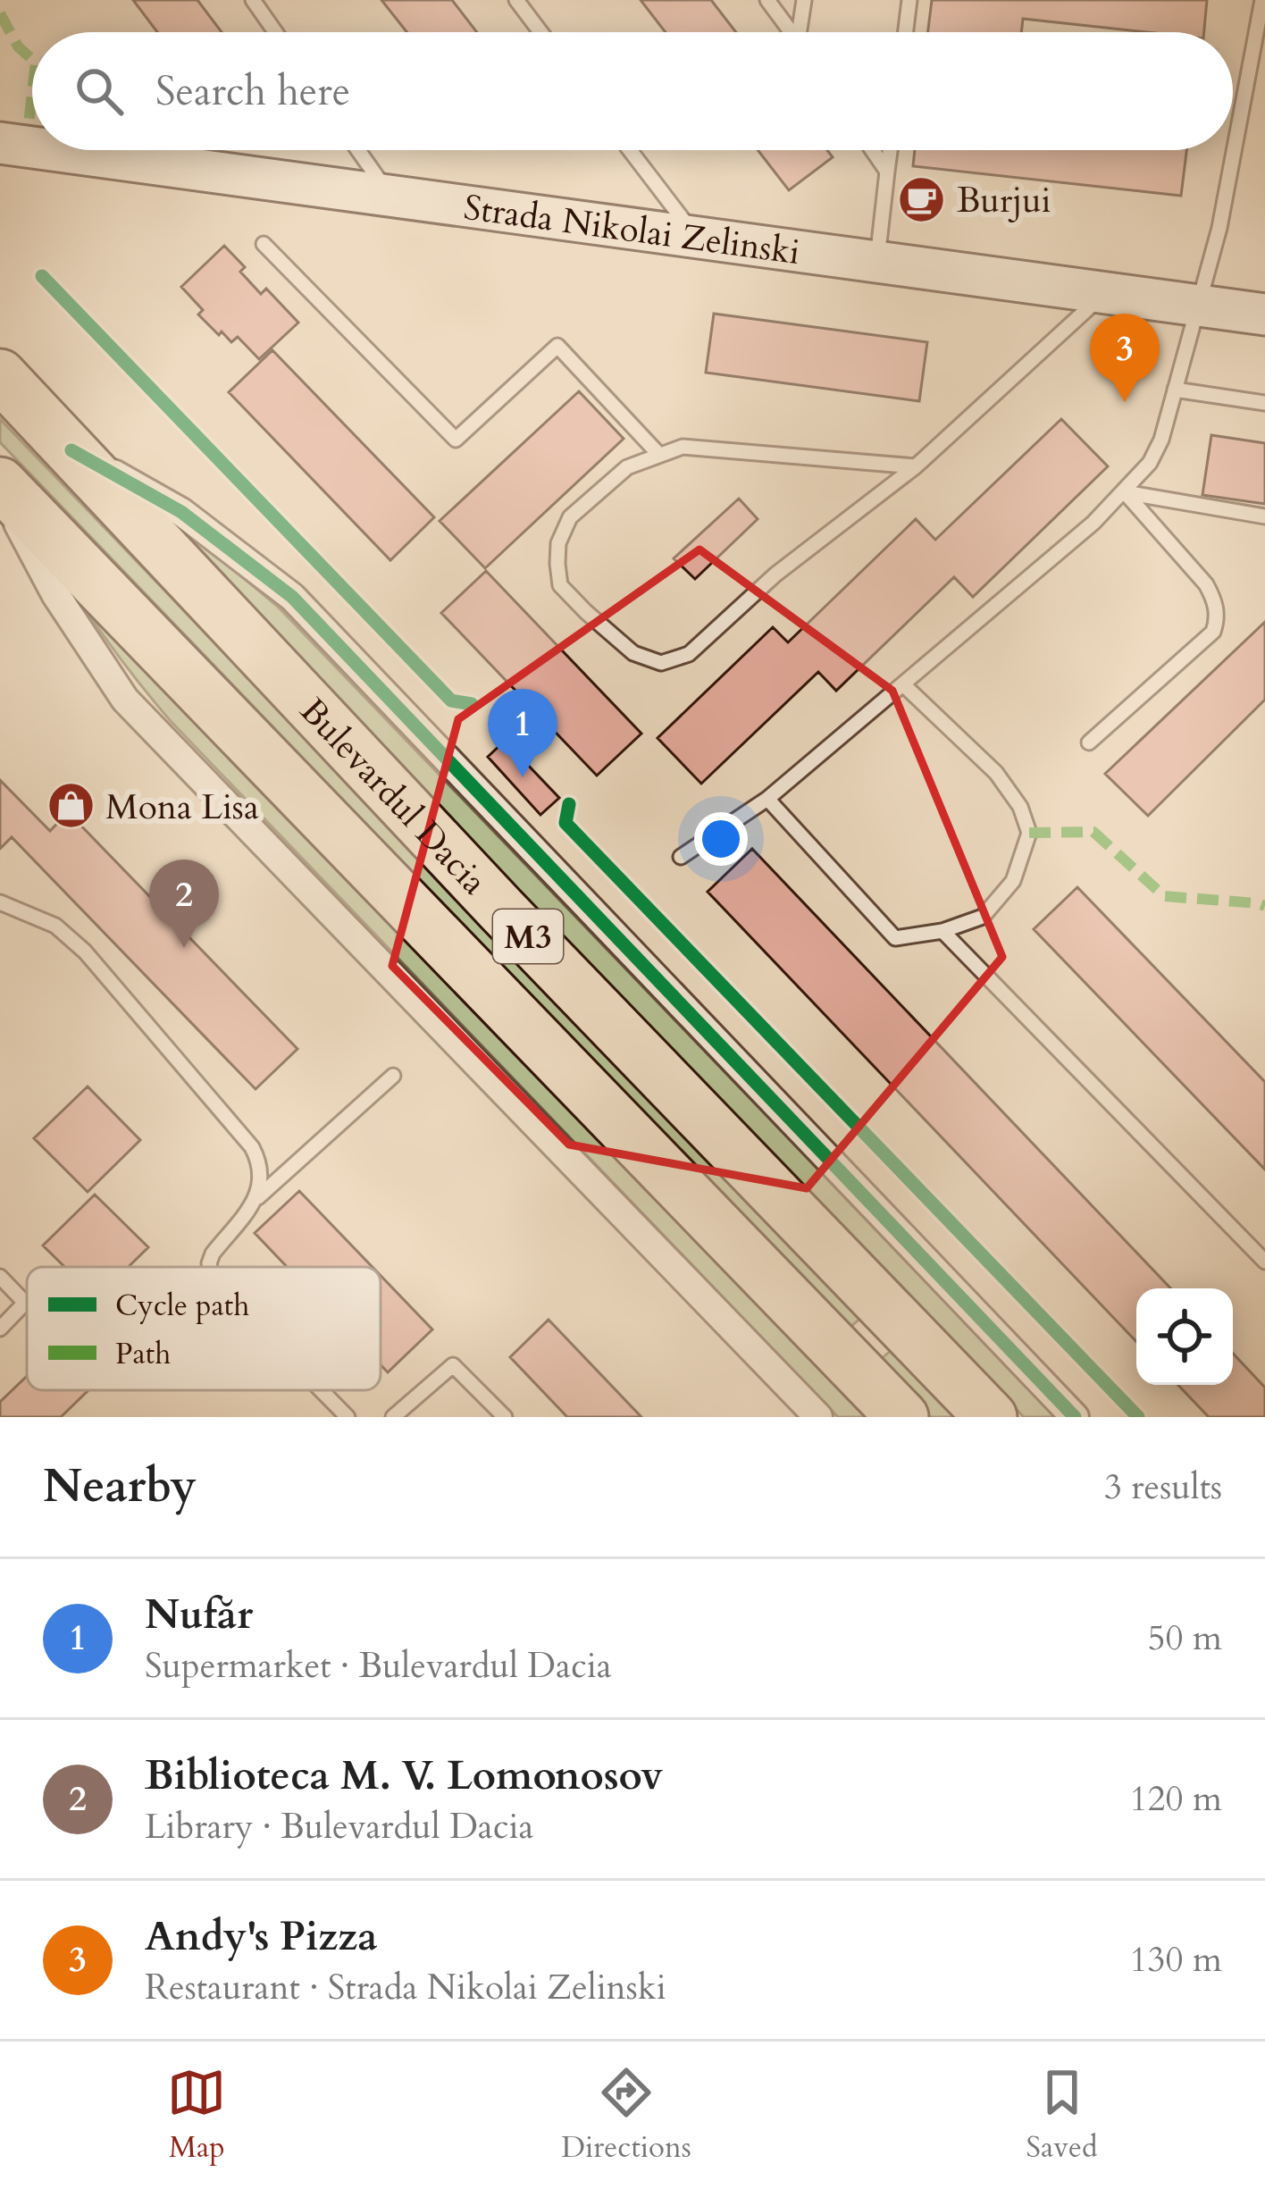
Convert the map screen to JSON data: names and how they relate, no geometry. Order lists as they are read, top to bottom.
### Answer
{
  "streets": {
    "highway": ["Bulevardul Dacia", "M3"],
    "street": ["Strada Nikolai Zelinski"]
  },
  "places": {
    "cafe": ["Burjui"],
    "shop": ["Mona Lisa"]
  },
  "legend": ["Cycle path", "Path"],
  "page": {
    "search": "Search here",
    "pins": ["3", "1", "2"],
    "heading": ["Nearby", "3 results"],
    "list": [
      {
        "mark": "1",
        "name": "Nufăr",
        "note": "Supermarket · Bulevardul Dacia",
        "value": "50 m"
      },
      {
        "mark": "2",
        "name": "Biblioteca M. V. Lomonosov",
        "note": "Library · Bulevardul Dacia",
        "value": "120 m"
      },
      {
        "mark": "3",
        "name": "Andy's Pizza",
        "note": "Restaurant · Strada Nikolai Zelinski",
        "value": "130 m"
      }
    ],
    "nav": ["Map", "Directions", "Saved"]
  }
}
